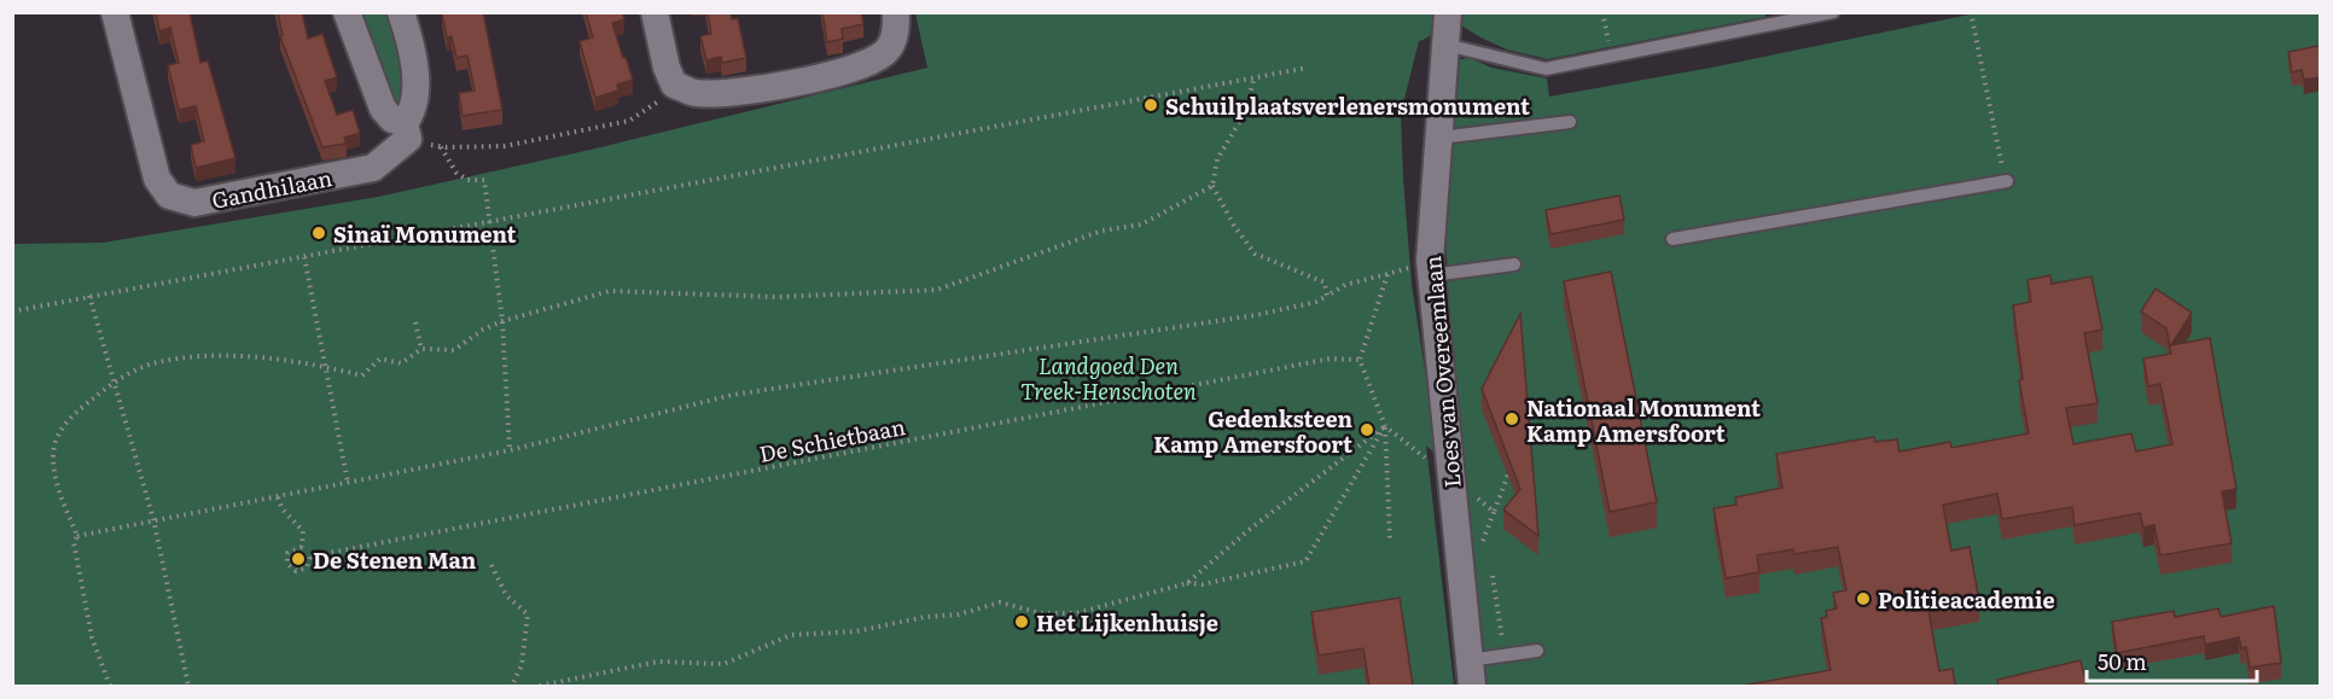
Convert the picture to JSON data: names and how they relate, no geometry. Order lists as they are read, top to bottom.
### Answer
{
  "streets": {
    "street": ["Gandhilaan", "Loes van Overeemlaan"],
    "path": ["De Schietbaan"]
  },
  "parks": ["Landgoed Den Treek-Henschoten"],
  "places": [
    "Schuilplaatsverlenersmonument",
    "Sinaï Monument",
    "Nationaal Monument Kamp Amersfoort",
    "Gedenksteen Kamp Amersfoort",
    "De Stenen Man",
    "Politieacademie",
    "Het Lijkenhuisje"
  ],
  "scale_bar": "50 m"
}
